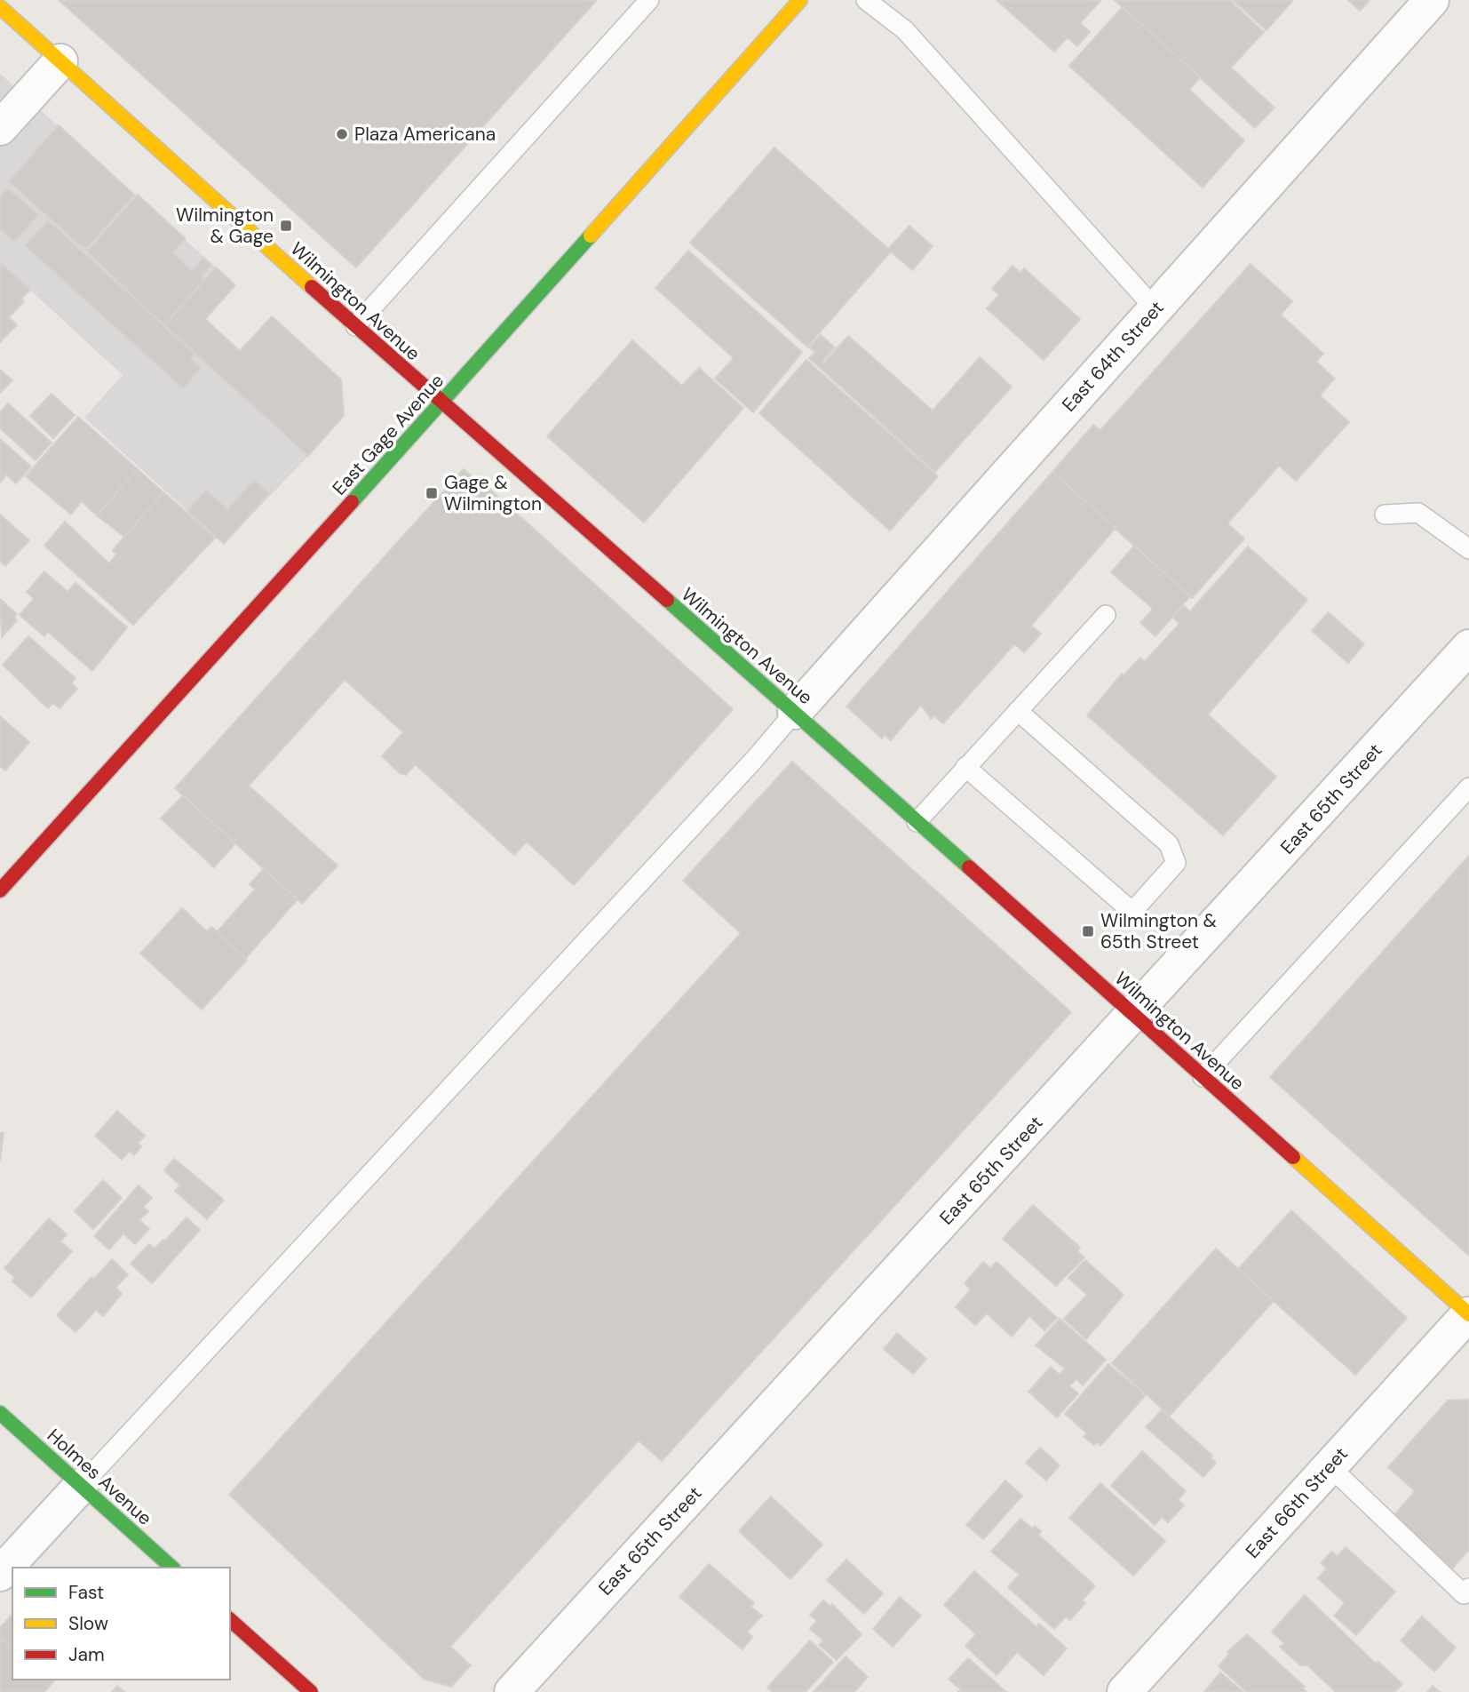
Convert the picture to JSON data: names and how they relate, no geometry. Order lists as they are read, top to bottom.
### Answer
{
  "streets": {
    "street": [
      "Wilmington Avenue",
      "East 64th Street",
      "East Gage Avenue",
      "East 65th Street",
      "Holmes Avenue",
      "East 66th Street"
    ]
  },
  "crossings": [
    ["Wilmington Avenue", "East 64th Street"],
    ["Wilmington Avenue", "East Gage Avenue"],
    ["Wilmington Avenue", "East 65th Street"],
    ["Wilmington Avenue", "East 66th Street"]
  ],
  "places": {
    "other": ["Plaza Americana"],
    "transit": ["Wilmington & Gage", "Gage & Wilmington", "Wilmington & 65th Street"]
  },
  "legend": ["Fast", "Slow", "Jam"]
}
